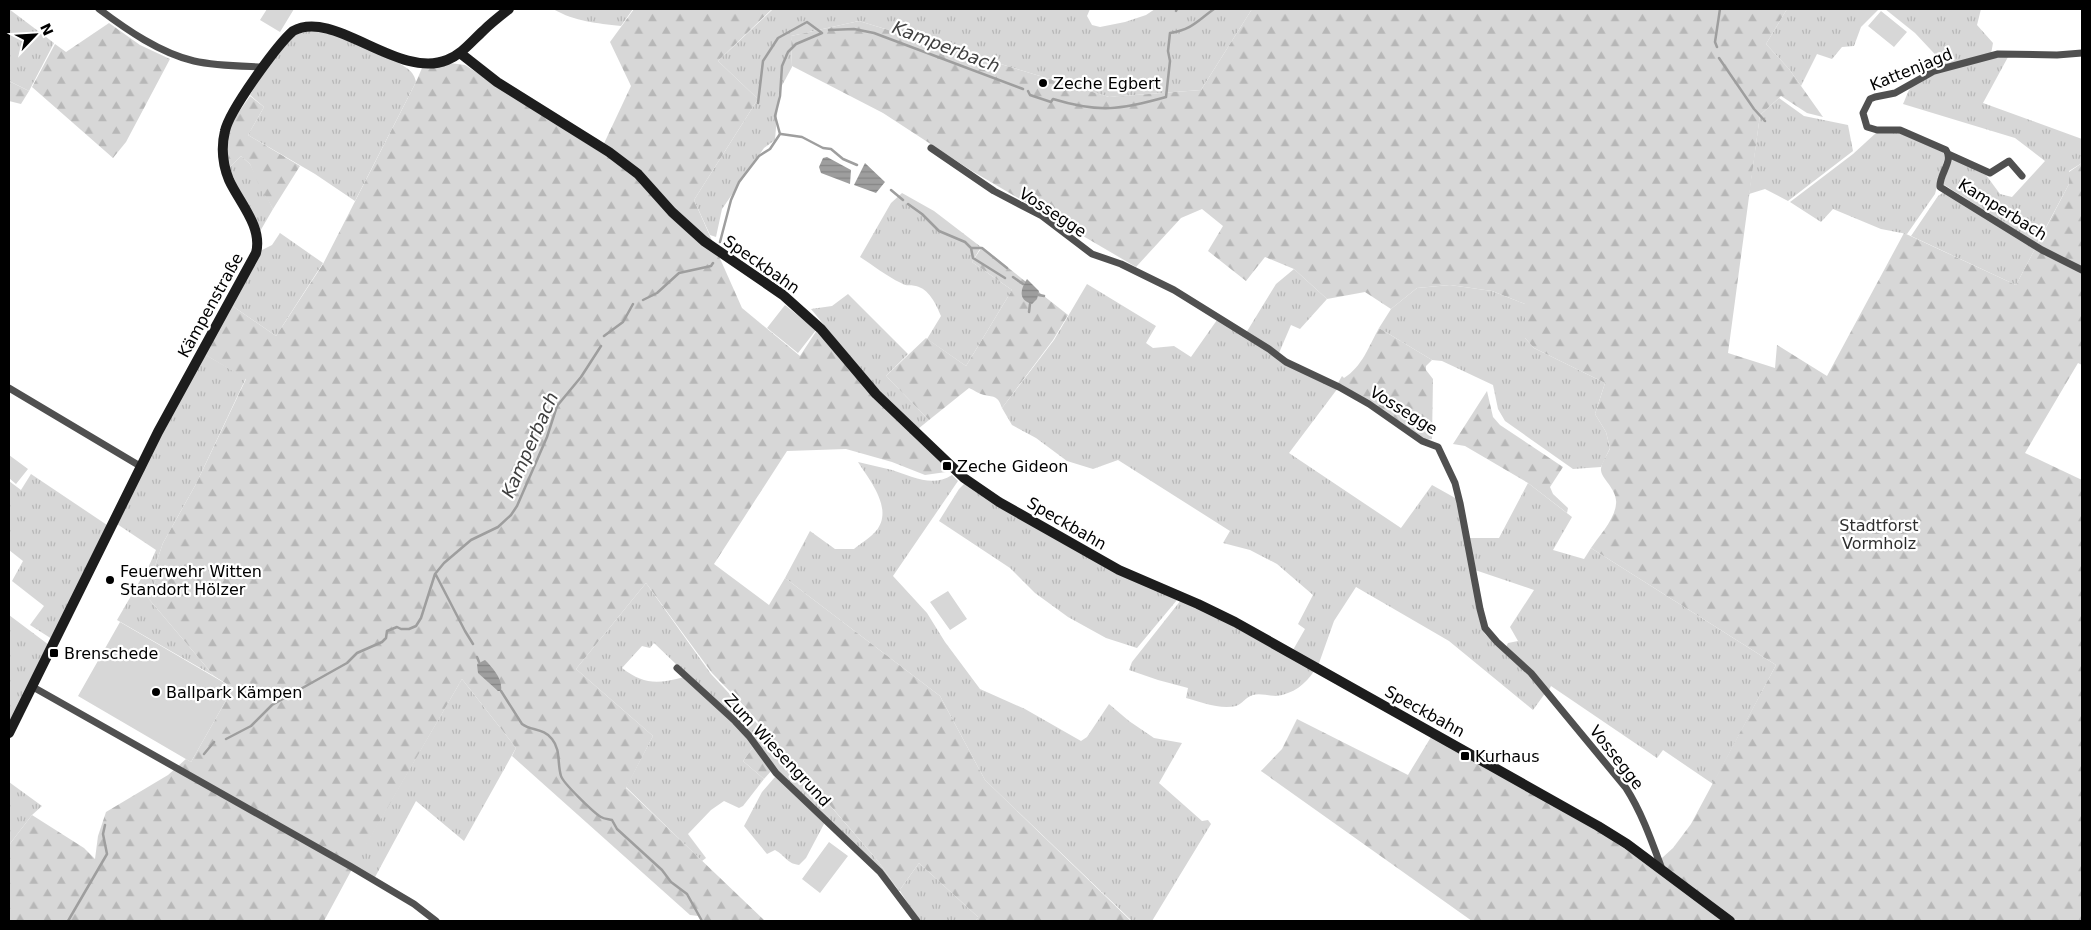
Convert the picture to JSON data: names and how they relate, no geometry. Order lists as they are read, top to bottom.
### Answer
{
  "streets": {
    "street": [
      "Kattenjagd",
      "Kamperbach",
      "Vossegge",
      "Speckbahn",
      "Kämpenstraße",
      "Zum Wiesengrund"
    ]
  },
  "crossings": [
    ["Kattenjagd", "Kamperbach"],
    ["Vossegge", "Speckbahn"],
    ["Speckbahn", "Kämpenstraße"]
  ],
  "water": ["Kamperbach"],
  "parks": ["Stadtforst Vormholz"],
  "places": {
    "other": ["Zeche Egbert", "Feuerwehr Witten Standort Hölzer", "Ballpark Kämpen"],
    "transit": ["Zeche Gideon", "Brenschede", "Kurhaus"]
  },
  "north": "top right"
}
